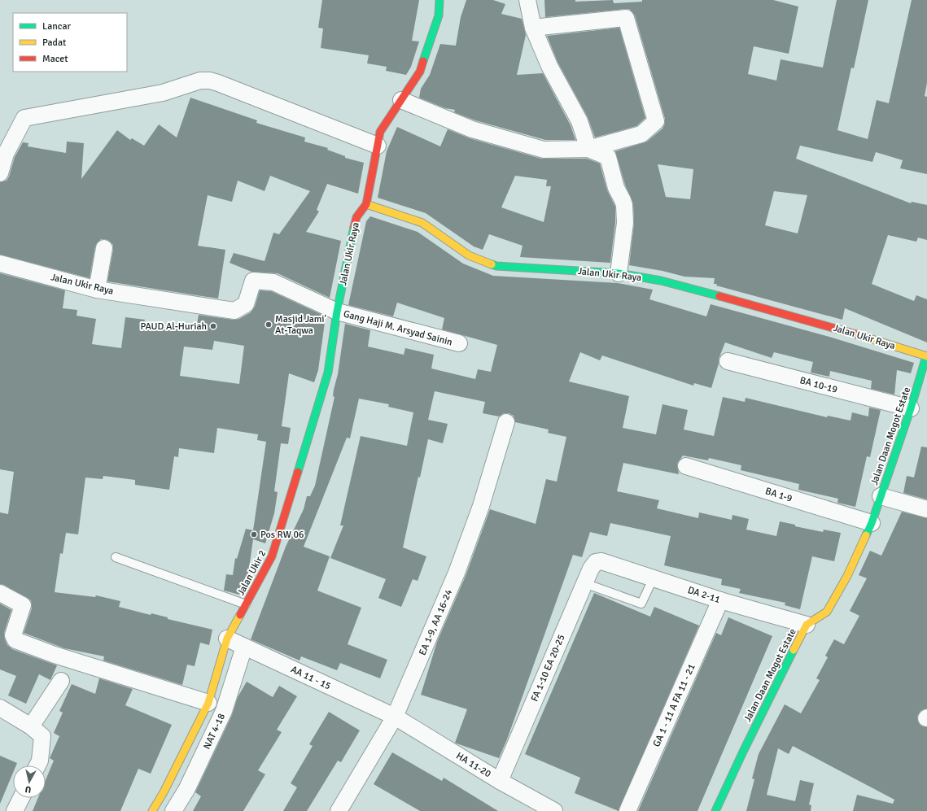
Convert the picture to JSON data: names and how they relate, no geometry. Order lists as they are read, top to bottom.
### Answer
{
  "streets": {
    "street": [
      "Jalan Ukir Raya",
      "Gang Haji M. Arsyad Sainin",
      "BA 10-19",
      "Jalan Daan Mogot Estate",
      "BA 1-9",
      "Jalan Ukir 2",
      "DA 2-11",
      "EA 1-9, AA 16-24",
      "FA 1-10 EA 20-25",
      "AA 11 - 15",
      "GA 1 - 11 A FA 11 - 21",
      "NAT 4-18",
      "HA 11-20"
    ]
  },
  "crossings": [
    ["Jalan Ukir Raya", "Gang Haji M. Arsyad Sainin"],
    ["Jalan Ukir Raya", "Jalan Daan Mogot Estate"],
    ["Jalan Ukir Raya", "Jalan Ukir 2"],
    ["Gang Haji M. Arsyad Sainin", "Jalan Ukir 2"],
    ["BA 10-19", "Jalan Daan Mogot Estate"],
    ["Jalan Daan Mogot Estate", "BA 1-9"],
    ["Jalan Daan Mogot Estate", "DA 2-11"],
    ["Jalan Ukir 2", "AA 11 - 15"],
    ["DA 2-11", "FA 1-10 EA 20-25"],
    ["DA 2-11", "GA 1 - 11 A FA 11 - 21"],
    ["EA 1-9, AA 16-24", "AA 11 - 15"],
    ["EA 1-9, AA 16-24", "HA 11-20"],
    ["FA 1-10 EA 20-25", "HA 11-20"],
    ["AA 11 - 15", "NAT 4-18"],
    ["AA 11 - 15", "HA 11-20"]
  ],
  "places": ["Masjid Jami' At-Taqwa", "PAUD Al-Huriah", "Pos RW 06"],
  "legend": ["Lancar", "Padat", "Macet"],
  "north": "bottom"
}
